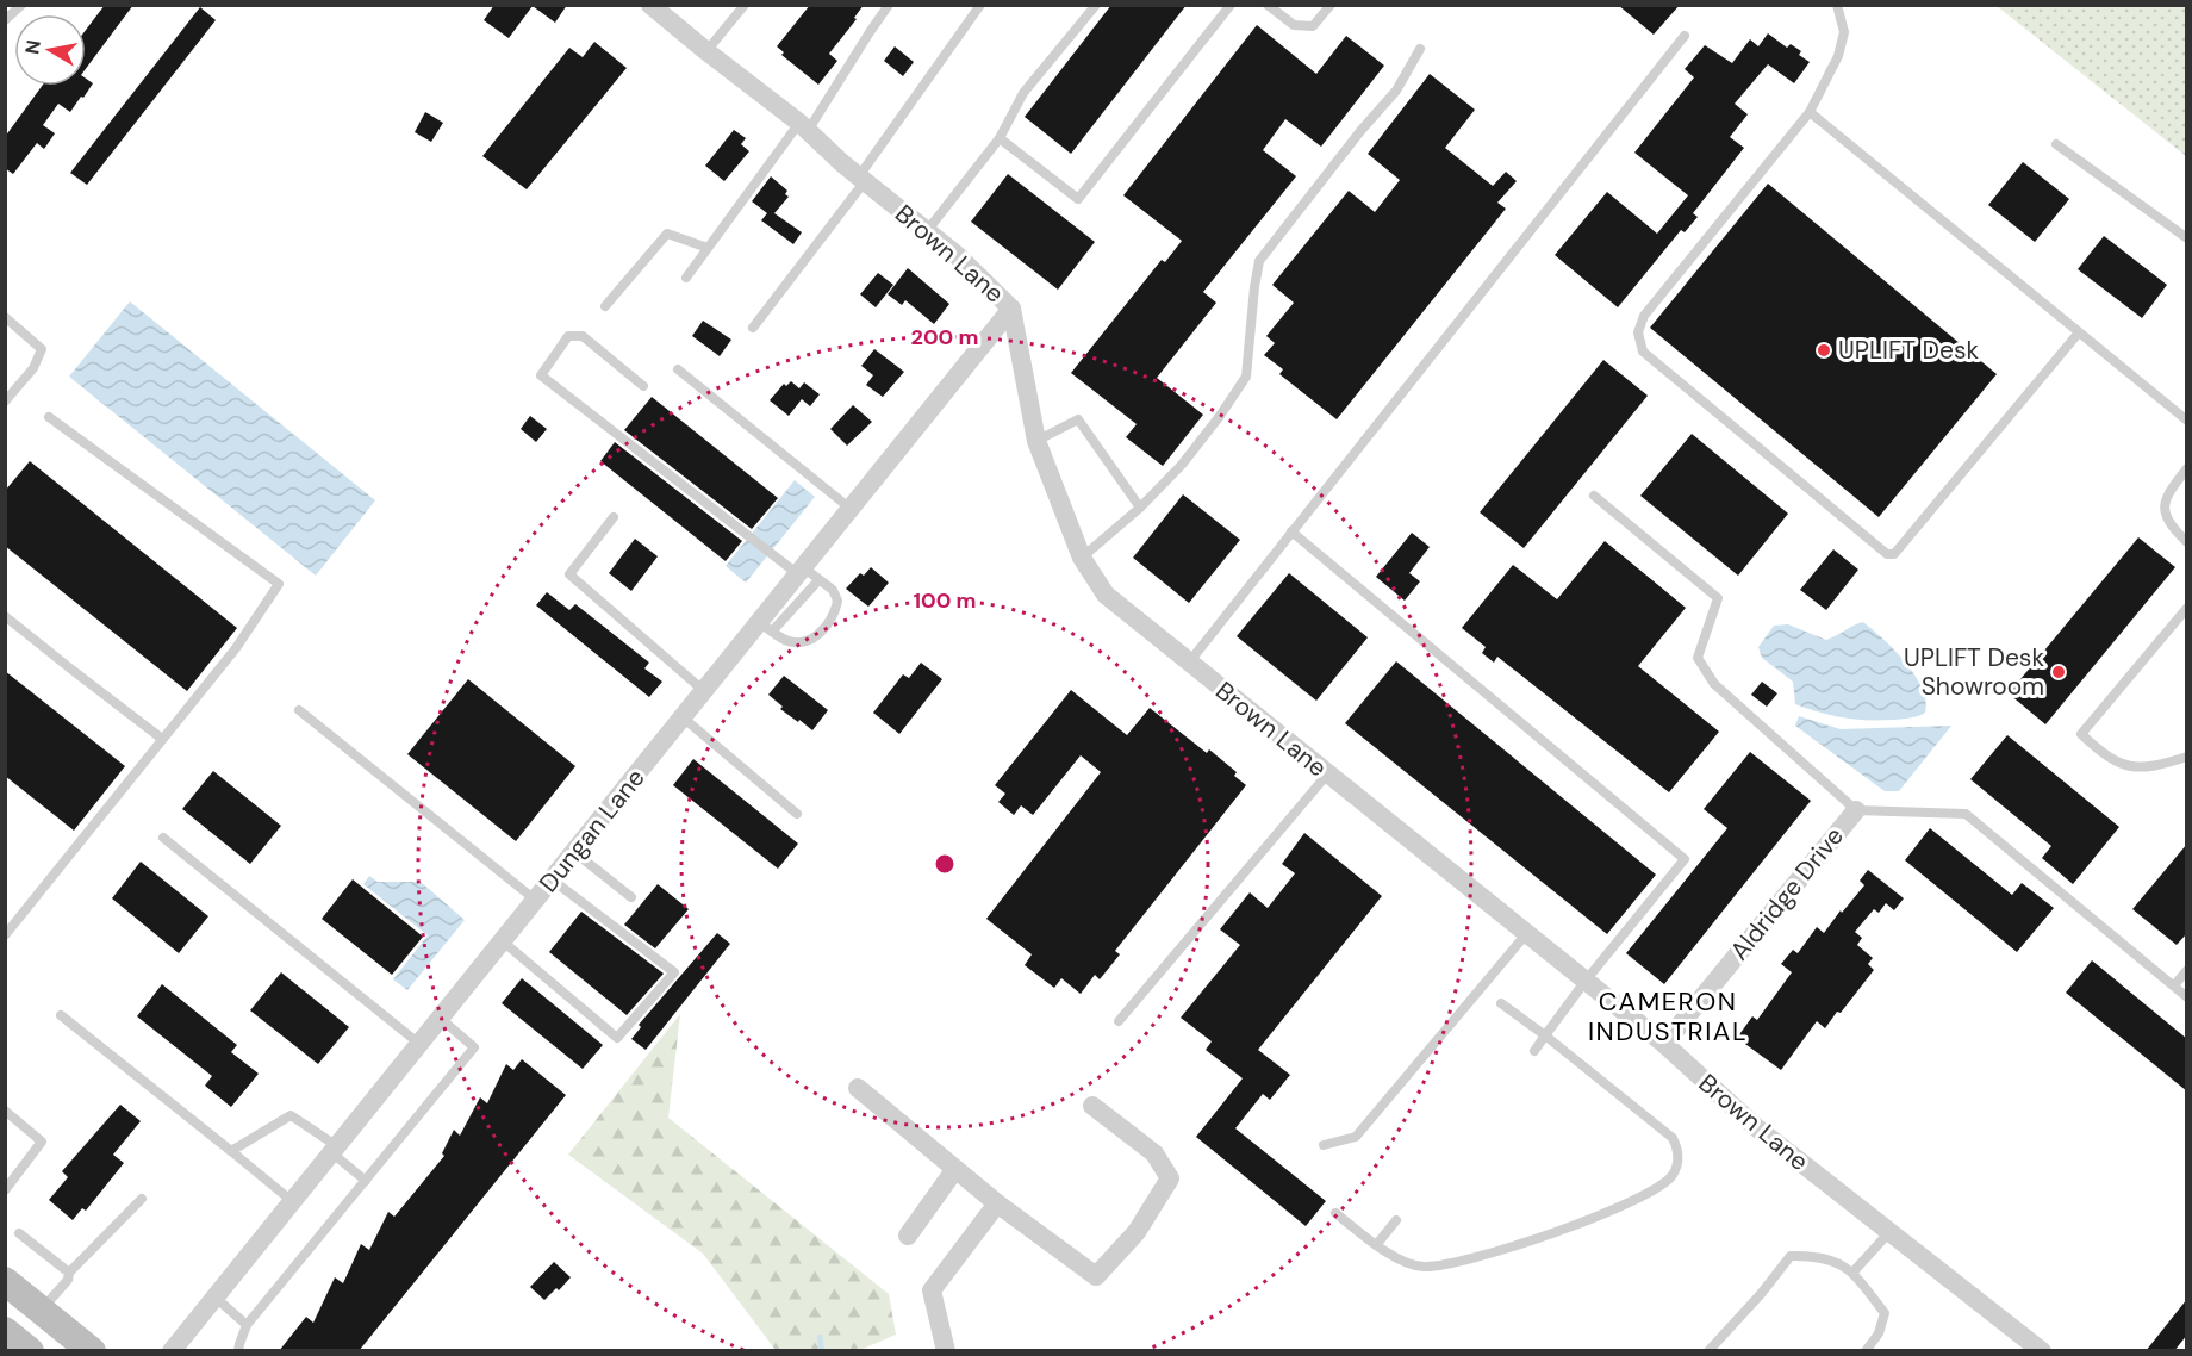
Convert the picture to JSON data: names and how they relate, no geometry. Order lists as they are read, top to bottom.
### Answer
{
  "streets": {
    "street": ["Brown Lane", "Dungan Lane", "Aldridge Drive"]
  },
  "crossings": [
    ["Brown Lane", "Dungan Lane"],
    ["Brown Lane", "Aldridge Drive"]
  ],
  "districts": ["CAMERON INDUSTRIAL"],
  "places": ["UPLIFT Desk", "UPLIFT Desk Showroom"],
  "north": "left",
  "rings": ["200 m", "100 m"]
}
